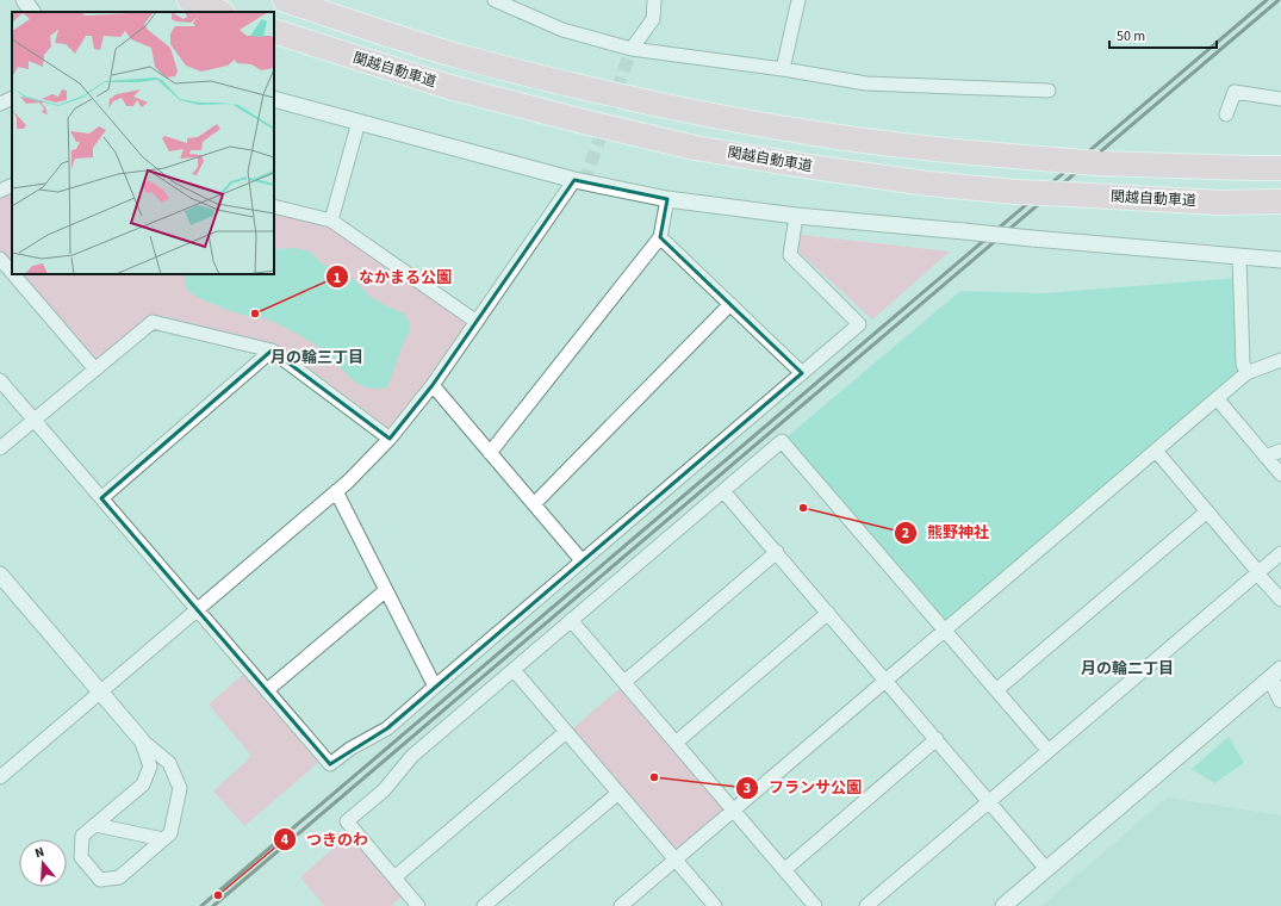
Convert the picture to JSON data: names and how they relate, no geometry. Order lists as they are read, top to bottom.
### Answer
{
  "streets": {
    "highway": ["関越自動車道"]
  },
  "districts": ["月の輪三丁目", "月の輪二丁目"],
  "places": [
    "なかまる公園",
    "熊野神社",
    "フランサ公園",
    "つきのわ"
  ],
  "scale_bar": "50 m",
  "north": "top"
}
